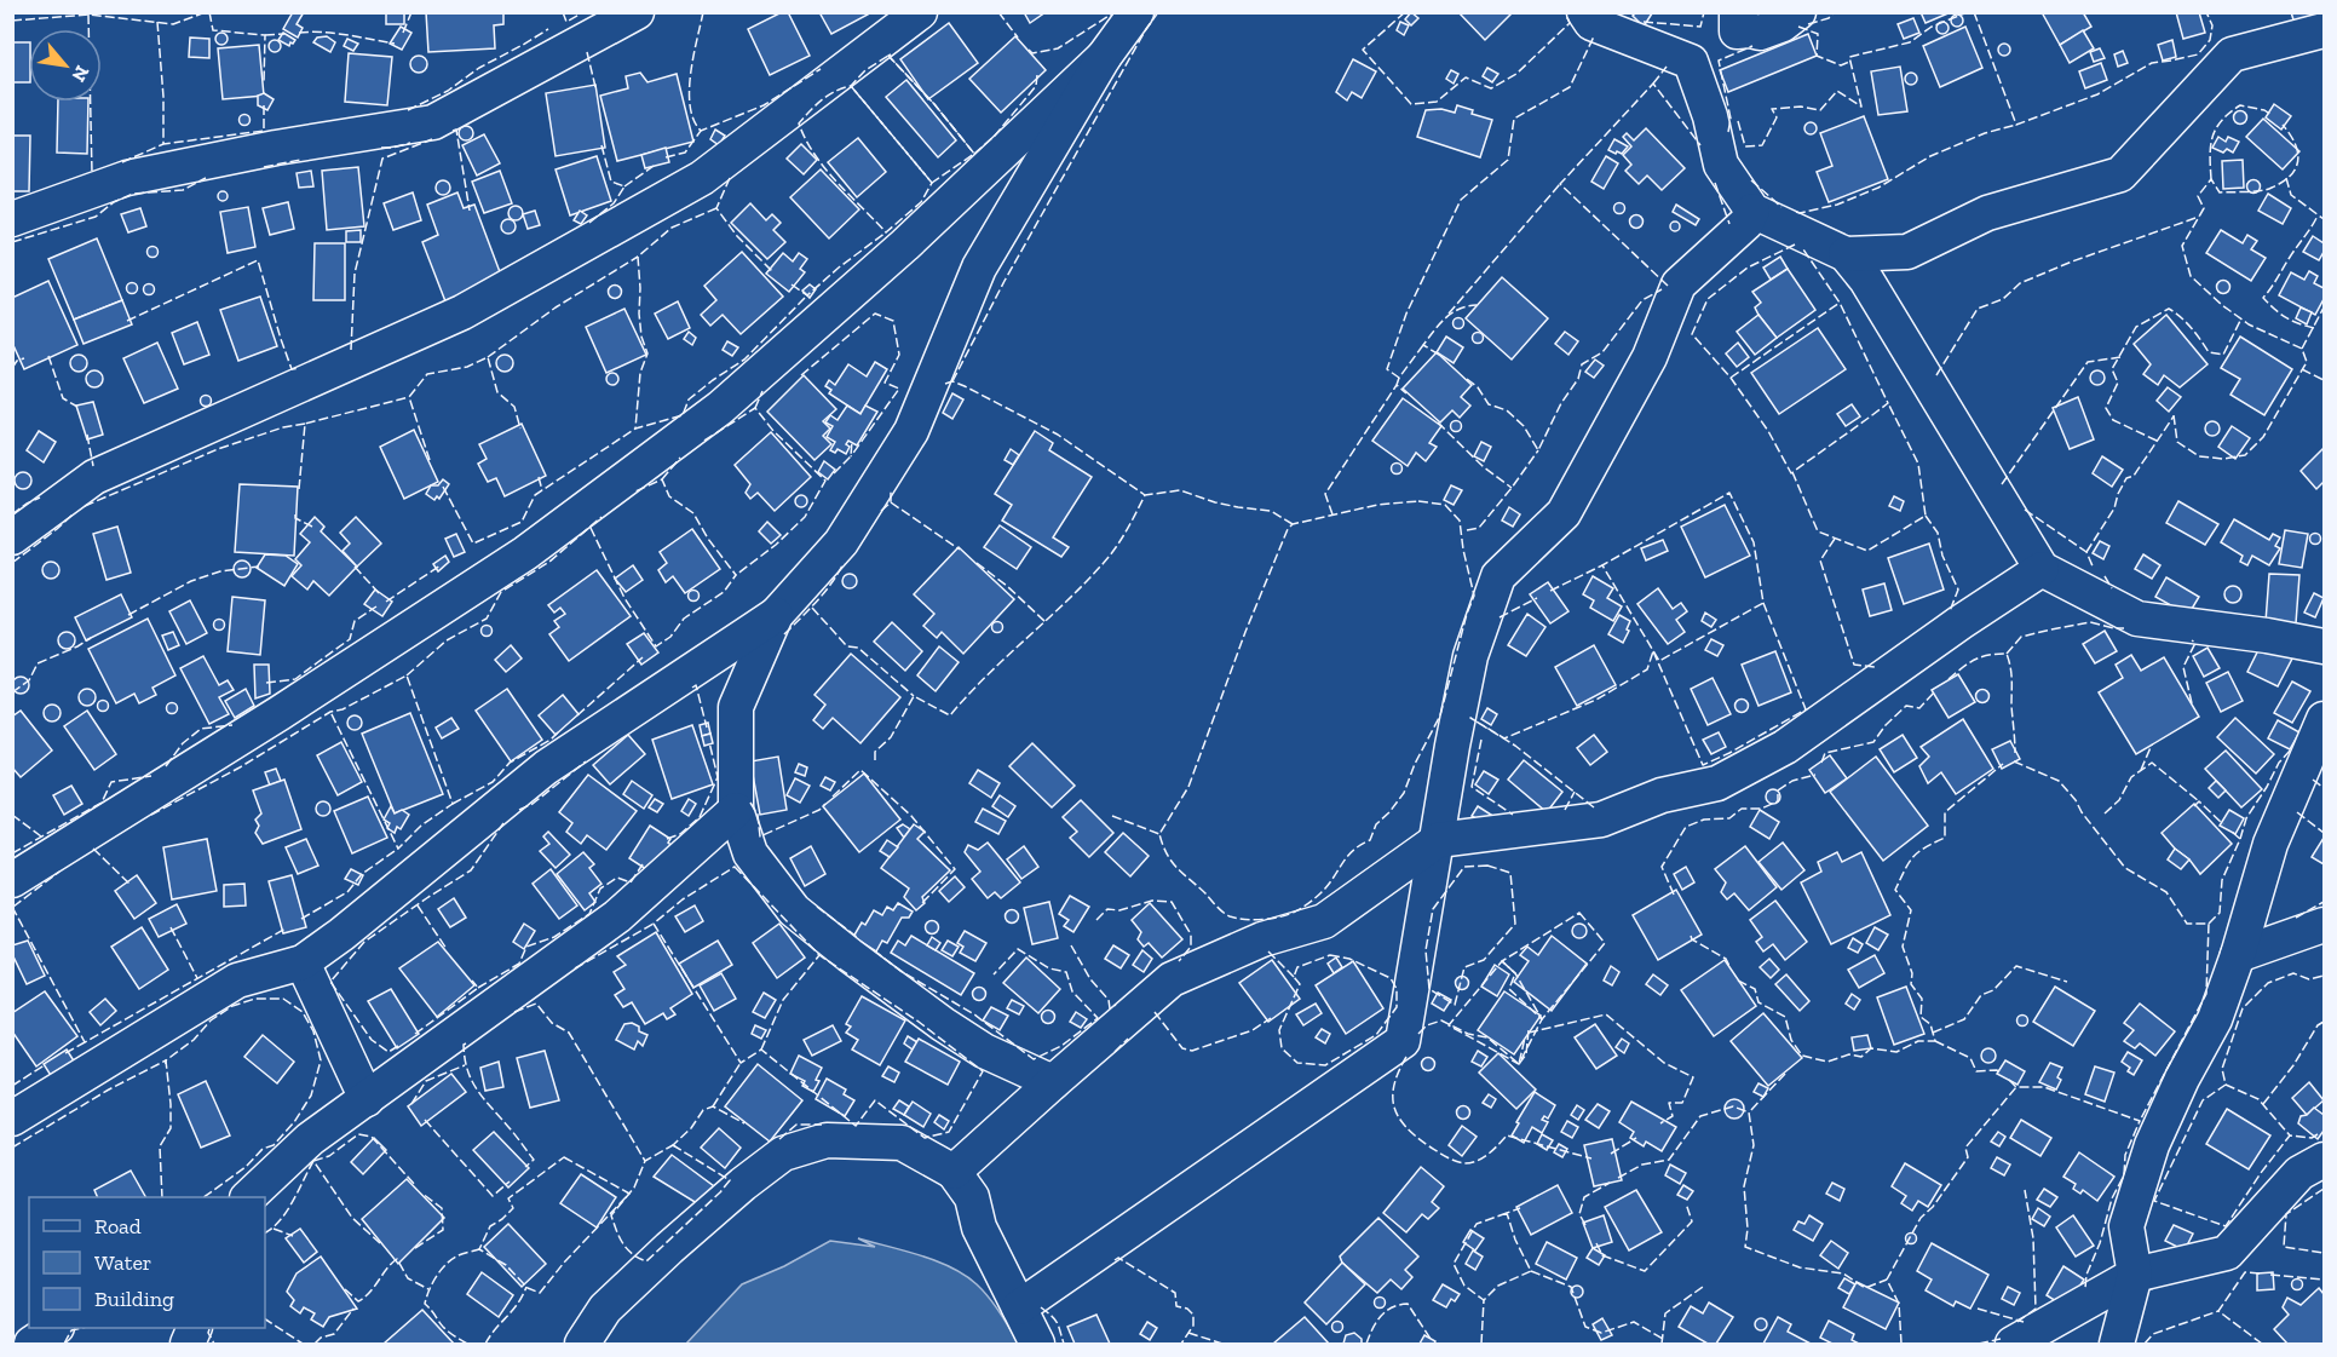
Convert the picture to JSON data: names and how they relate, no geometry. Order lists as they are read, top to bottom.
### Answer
{
  "legend": ["Road", "Water", "Building"],
  "north": "bottom right"
}
